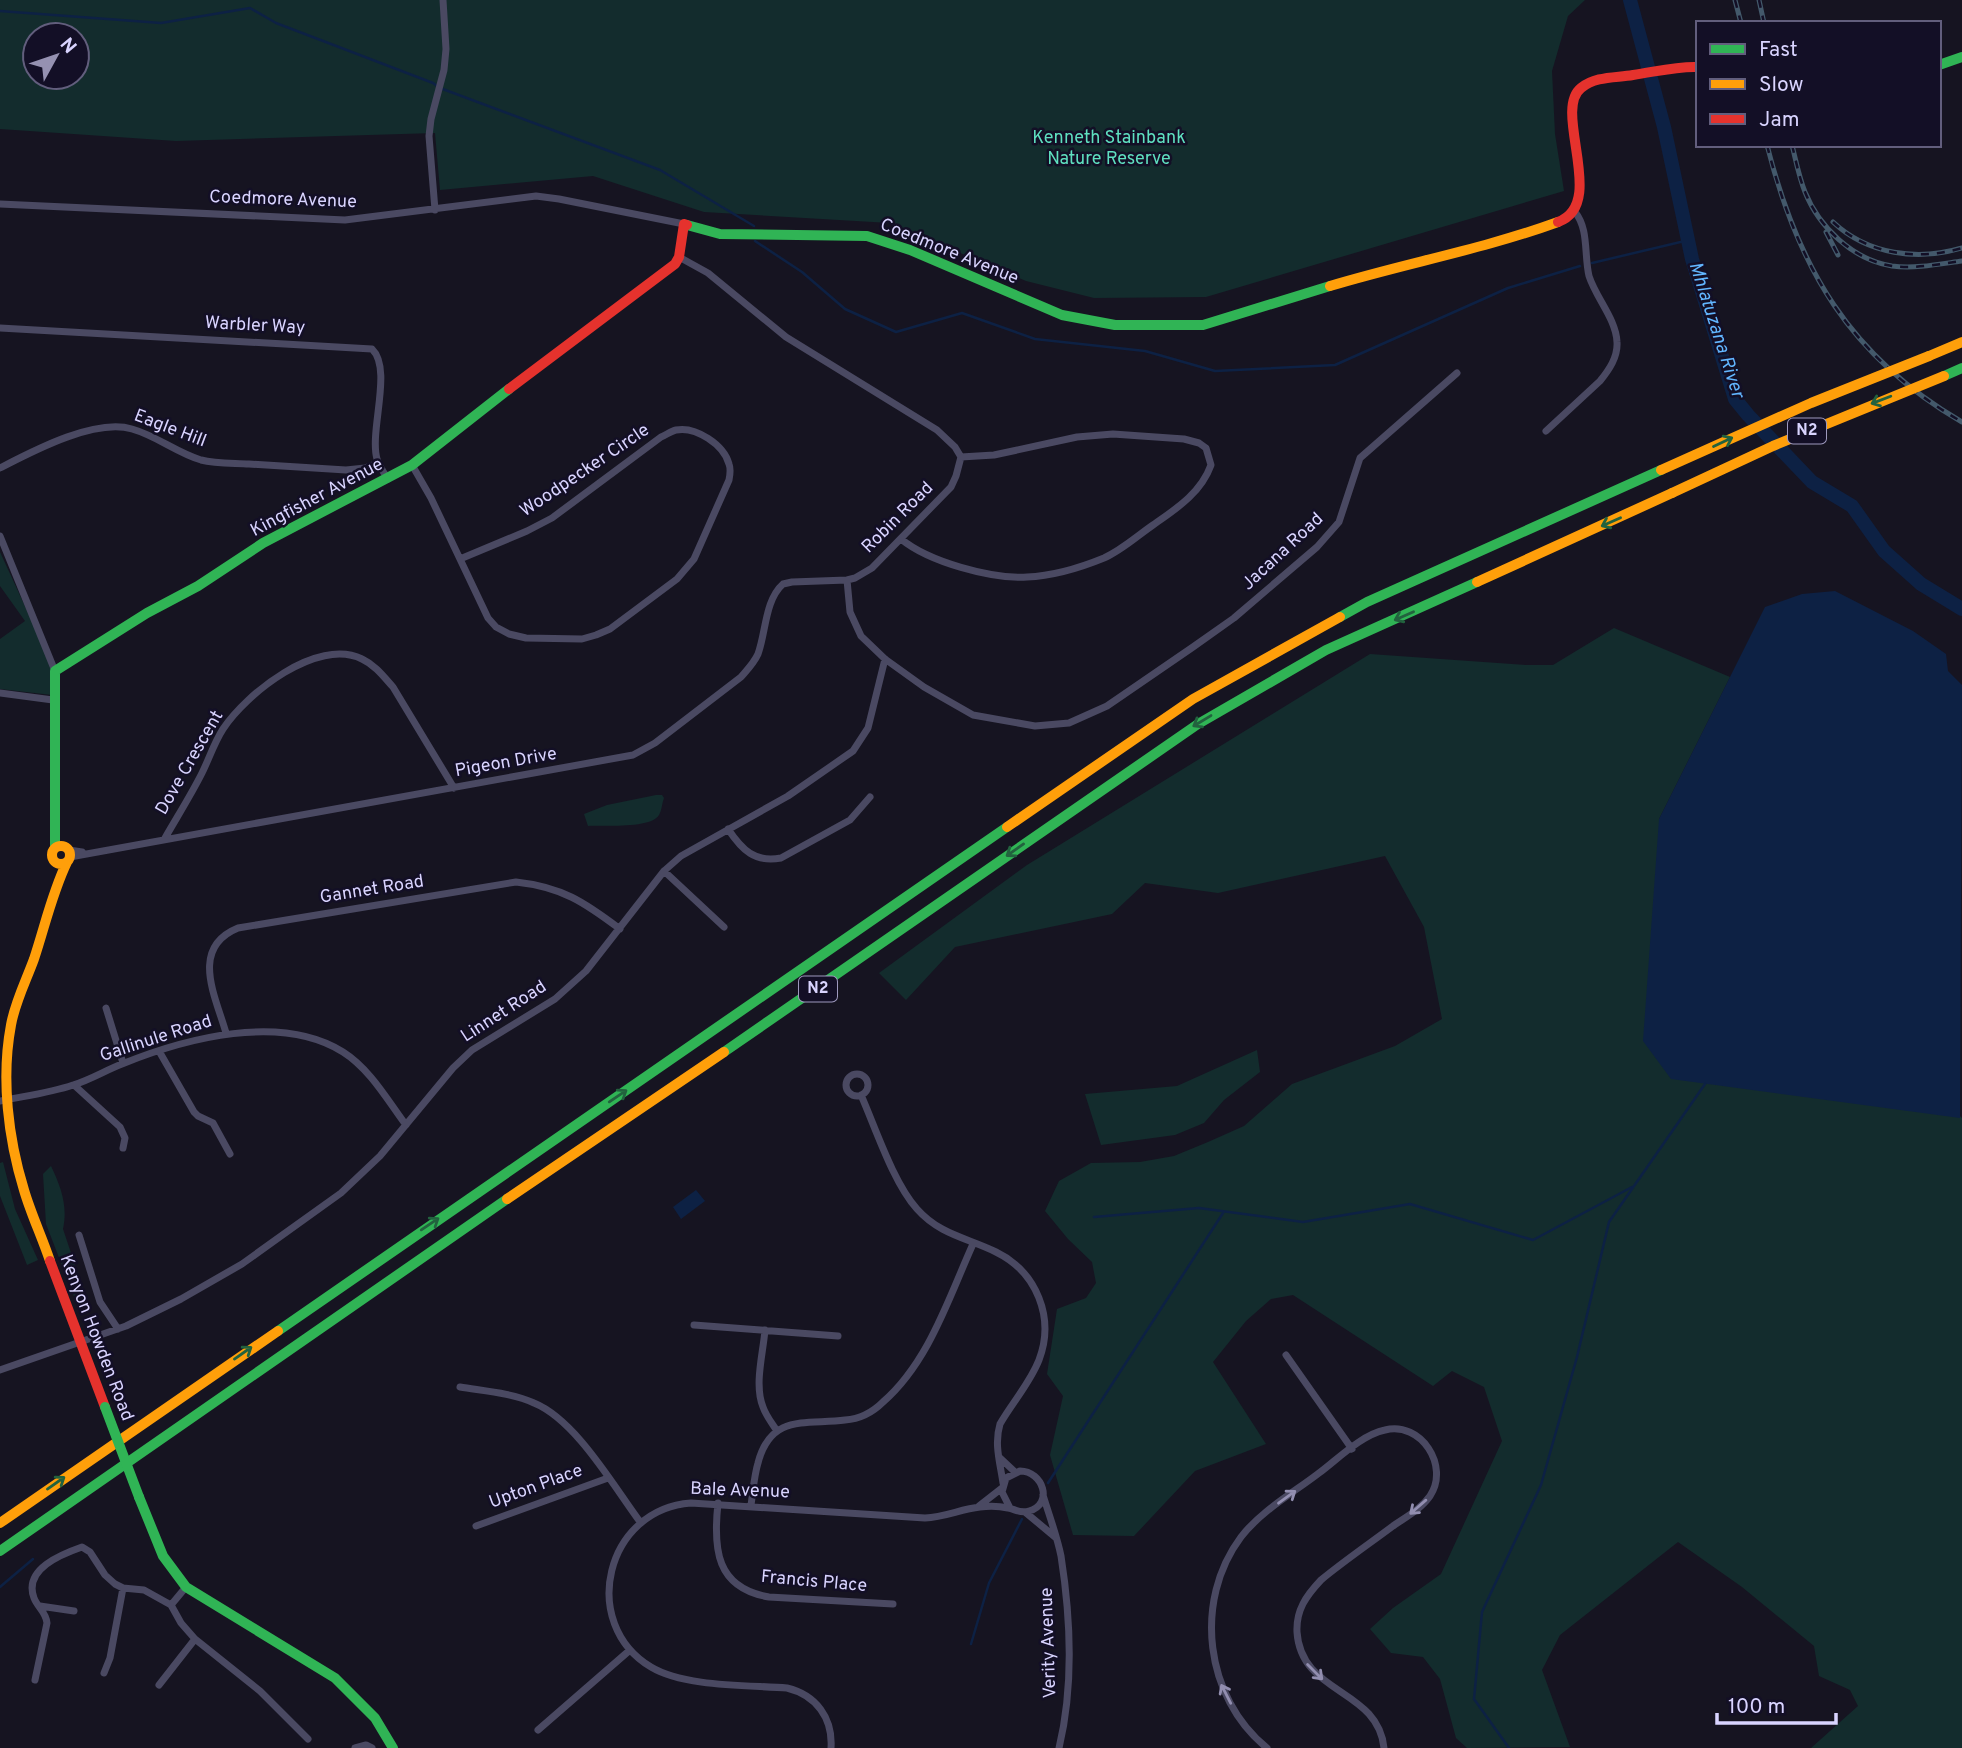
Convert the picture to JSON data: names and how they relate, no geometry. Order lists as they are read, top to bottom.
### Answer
{
  "streets": {
    "main road": [
      "Coedmore Avenue",
      "N2",
      "Kingfisher Avenue",
      "Kenyon Howden Road"
    ],
    "street": [
      "Warbler Way",
      "Eagle Hill",
      "Woodpecker Circle",
      "Robin Road",
      "Jacana Road",
      "Dove Crescent",
      "Pigeon Drive",
      "Gannet Road",
      "Linnet Road",
      "Gallinule Road",
      "Upton Place",
      "Bale Avenue",
      "Francis Place",
      "Verity Avenue"
    ]
  },
  "crossings": [
    ["Warbler Way", "Eagle Hill"],
    ["Woodpecker Circle", "Kingfisher Avenue"],
    ["Robin Road", "Pigeon Drive"],
    ["Jacana Road", "Linnet Road"],
    ["Dove Crescent", "Pigeon Drive"],
    ["Pigeon Drive", "Kenyon Howden Road"],
    ["Gannet Road", "Linnet Road"],
    ["Gannet Road", "Gallinule Road"],
    ["Linnet Road", "Gallinule Road"],
    ["Linnet Road", "Kenyon Howden Road"],
    ["Gallinule Road", "Kenyon Howden Road"],
    ["Bale Avenue", "Francis Place"],
    ["Bale Avenue", "Verity Avenue"]
  ],
  "water": ["Mhlatuzana River"],
  "parks": ["Kenneth Stainbank Nature Reserve"],
  "legend": ["Fast", "Slow", "Jam"],
  "scale_bar": "100 m",
  "north": "top right"
}
